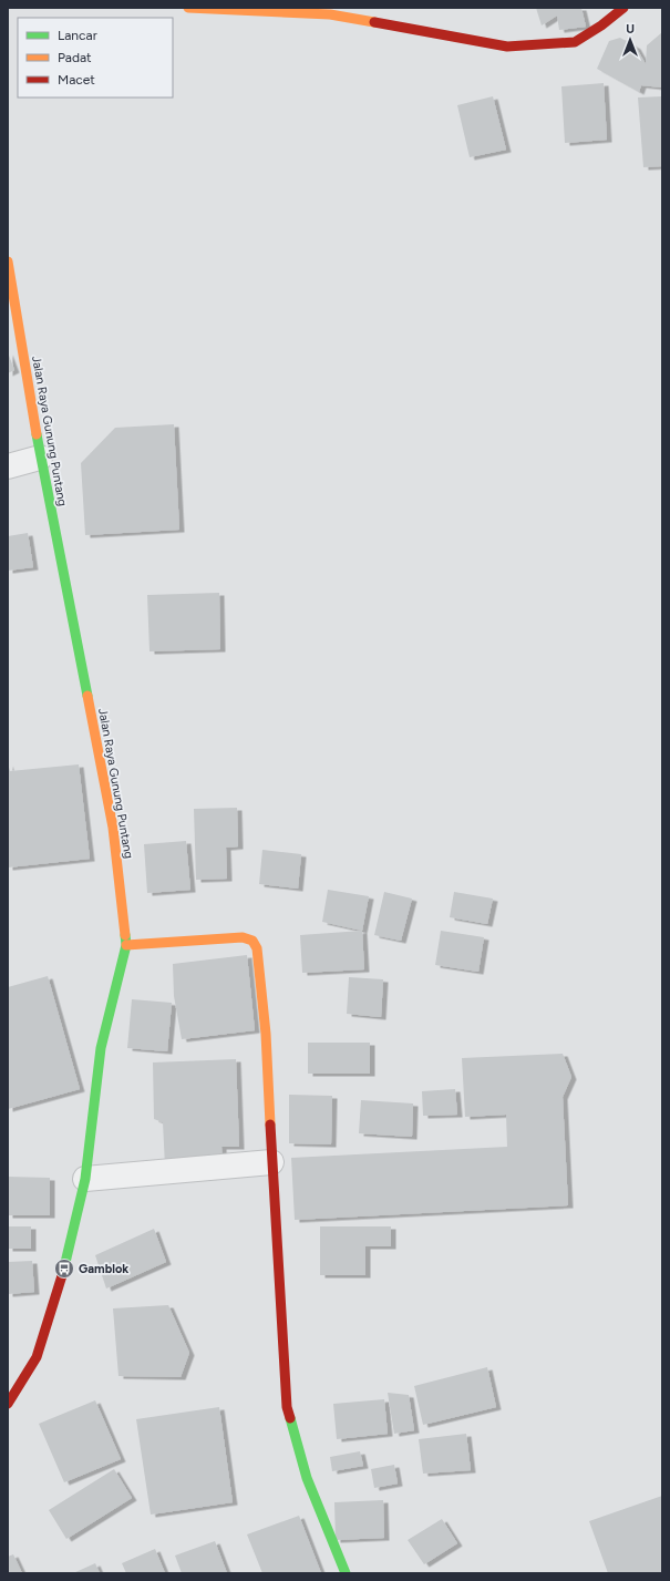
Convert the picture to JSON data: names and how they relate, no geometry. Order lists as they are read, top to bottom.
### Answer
{
  "streets": {
    "street": ["Jalan Raya Gunung Puntang"]
  },
  "places": {
    "bus stop": ["Gamblok"]
  },
  "legend": ["Lancar", "Padat", "Macet"],
  "north": "top"
}
